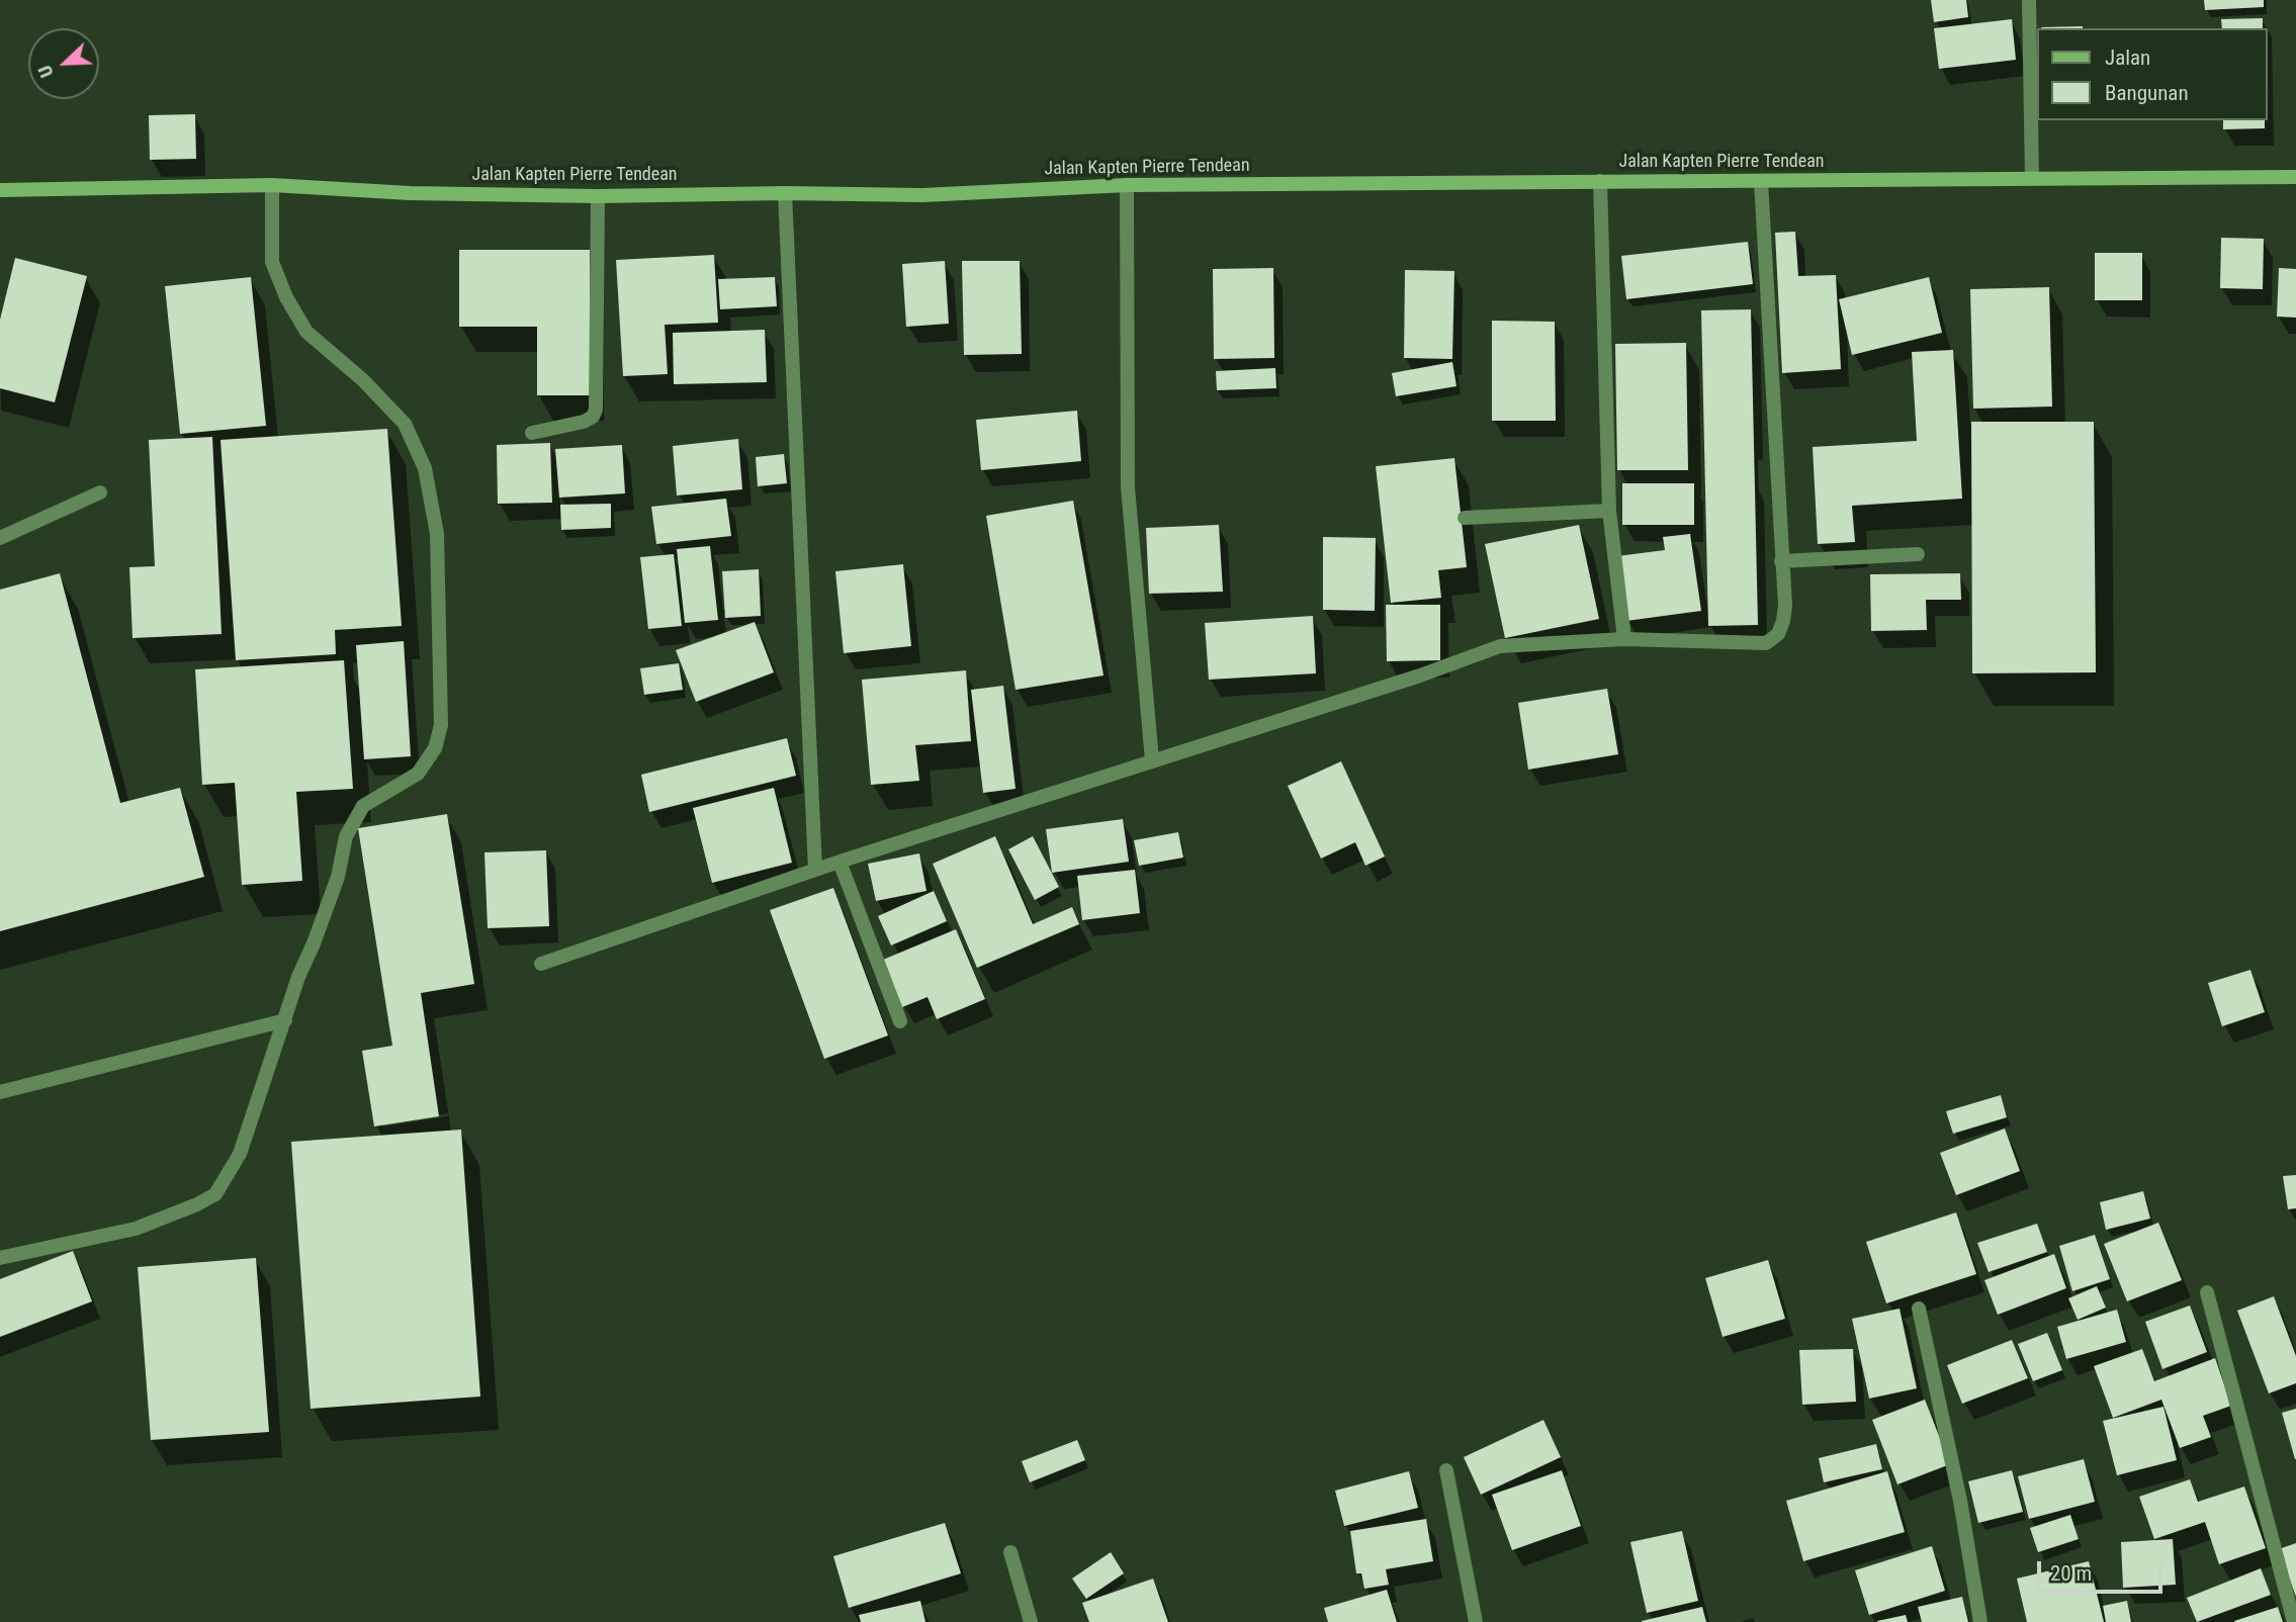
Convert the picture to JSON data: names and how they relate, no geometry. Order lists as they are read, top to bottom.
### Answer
{
  "streets": {
    "main road": ["Jalan Kapten Pierre Tendean"]
  },
  "legend": ["Jalan", "Bangunan"],
  "scale_bar": "20 m",
  "north": "bottom left"
}
